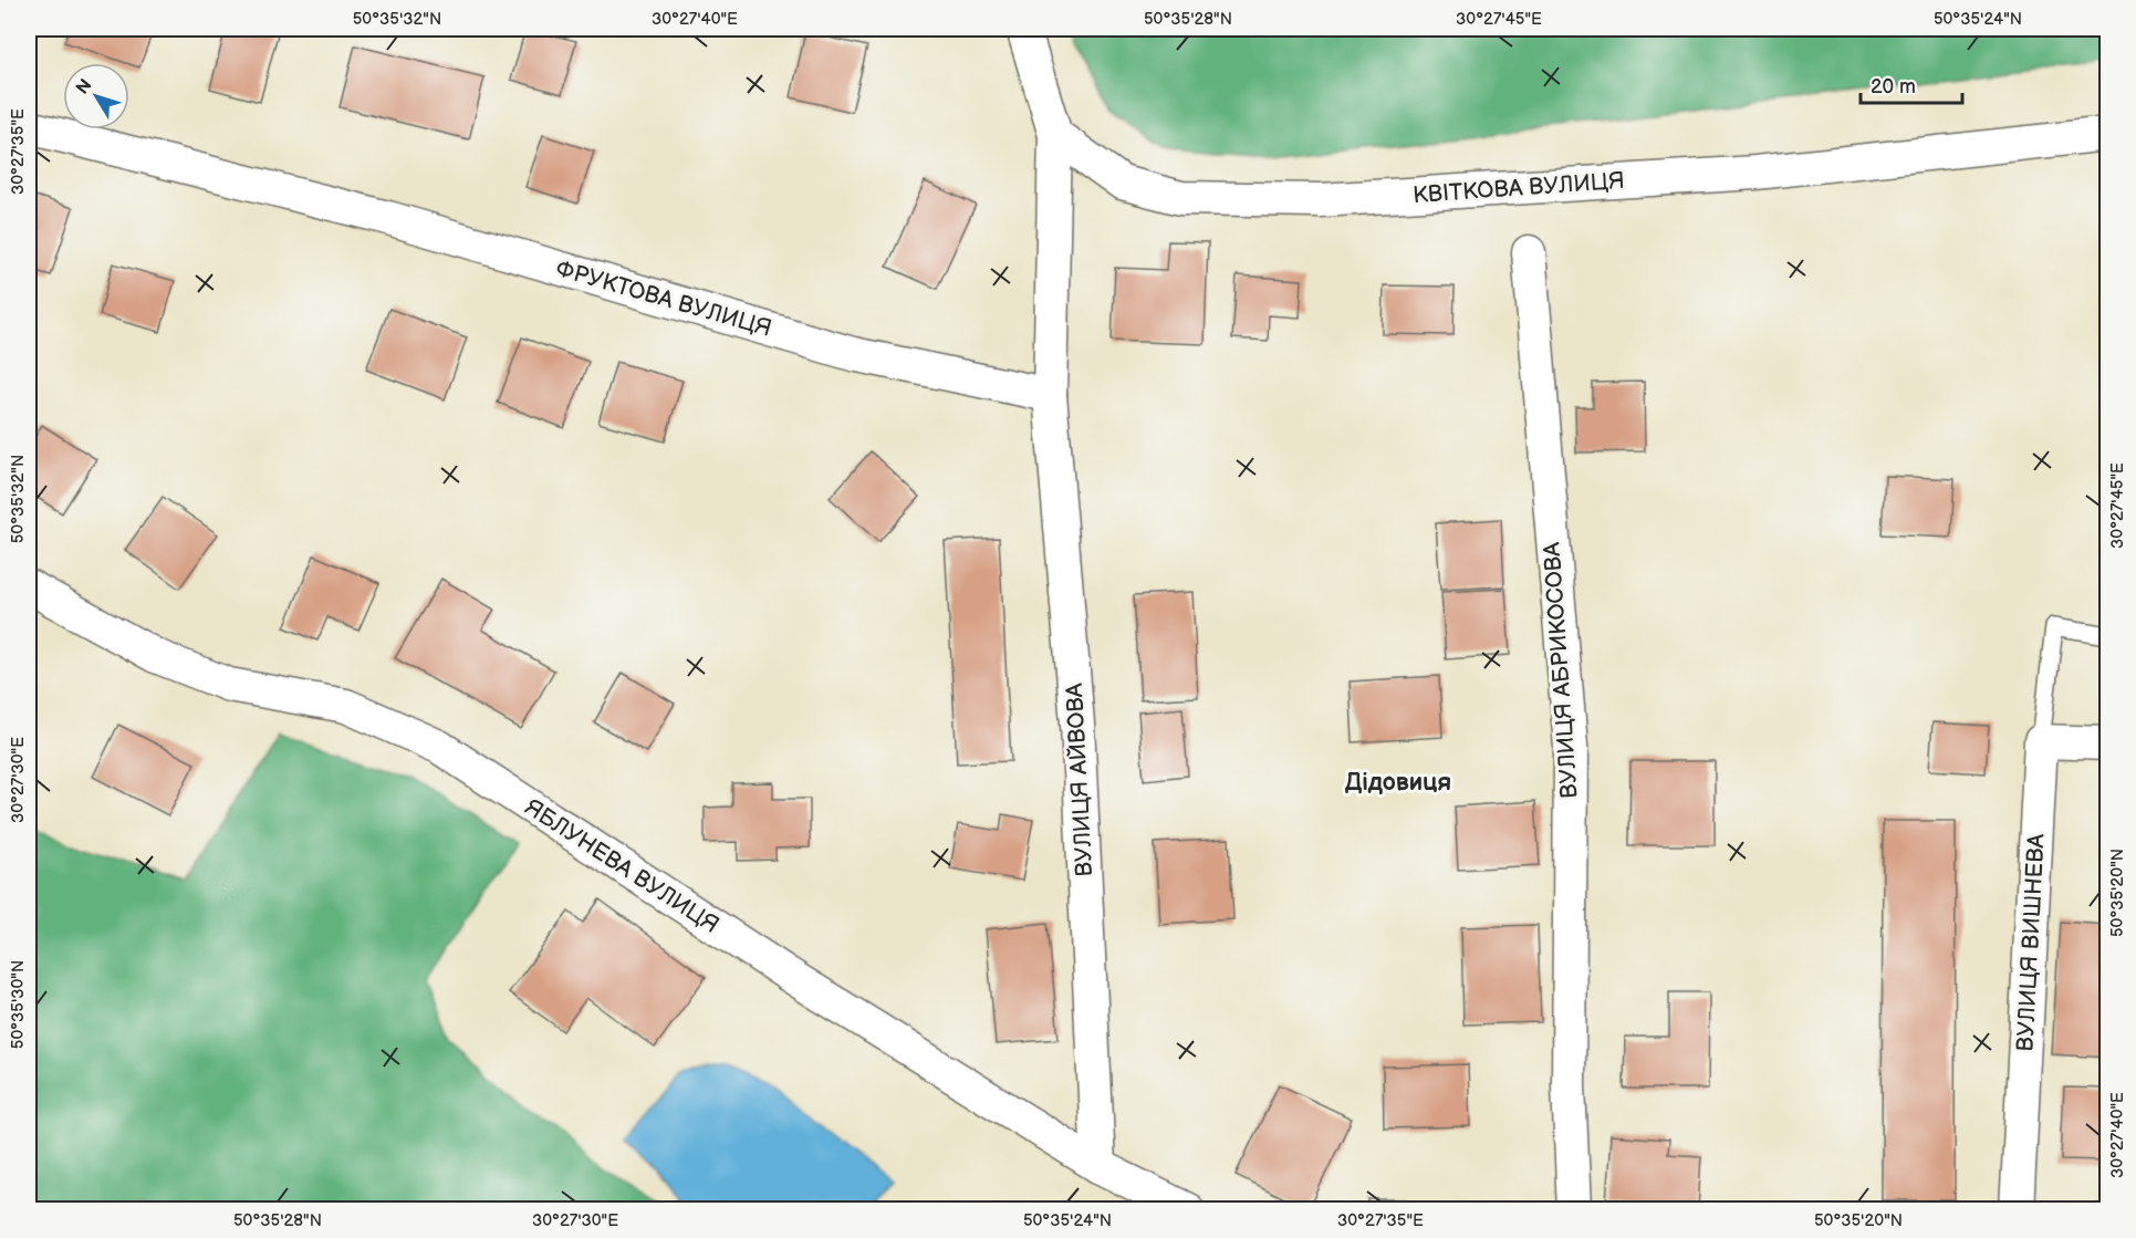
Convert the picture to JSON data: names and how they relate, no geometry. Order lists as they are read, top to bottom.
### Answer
{
  "streets": {
    "street": [
      "КВІТКОВА ВУЛИЦЯ",
      "ФРУКТОВА ВУЛИЦЯ",
      "ВУЛИЦЯ АБРИКОСОВА",
      "ВУЛИЦЯ АЙВОВА",
      "ЯБЛУНЕВА ВУЛИЦЯ",
      "ВУЛИЦЯ ВИШНЕВА"
    ]
  },
  "crossings": [
    ["ФРУКТОВА ВУЛИЦЯ", "ВУЛИЦЯ АЙВОВА"],
    ["ВУЛИЦЯ АЙВОВА", "ЯБЛУНЕВА ВУЛИЦЯ"]
  ],
  "districts": ["Дідовиця"],
  "scale_bar": "20 m",
  "north": "top left",
  "coordinates": [
    "50°35'32\"N",
    "30°27'40\"E",
    "50°35'28\"N",
    "30°27'45\"E",
    "50°35'24\"N",
    "30°27'35\"E",
    "30°27'30\"E",
    "50°35'20\"N",
    "50°35'30\"N"
  ]
}
